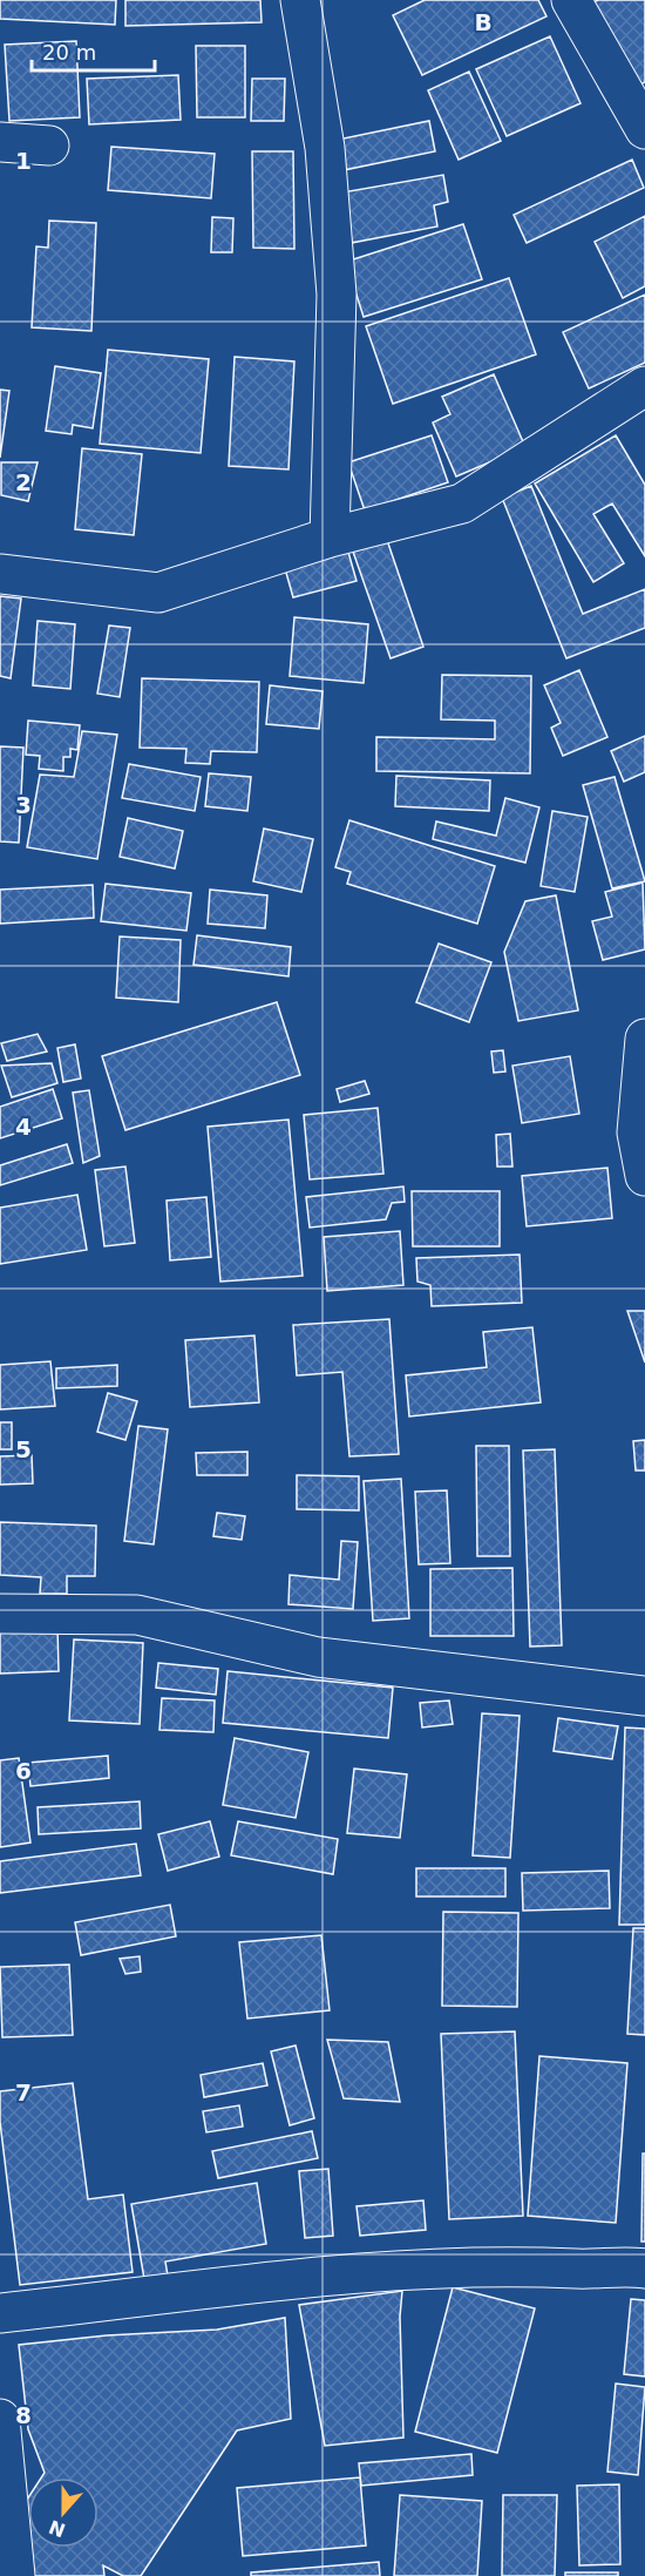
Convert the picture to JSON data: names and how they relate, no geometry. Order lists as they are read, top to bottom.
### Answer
{
  "scale_bar": "20 m",
  "north": "bottom",
  "grid": {
    "columns": ["B"],
    "rows": [
      "1",
      "2",
      "3",
      "4",
      "5",
      "6",
      "7",
      "8"
    ]
  }
}
